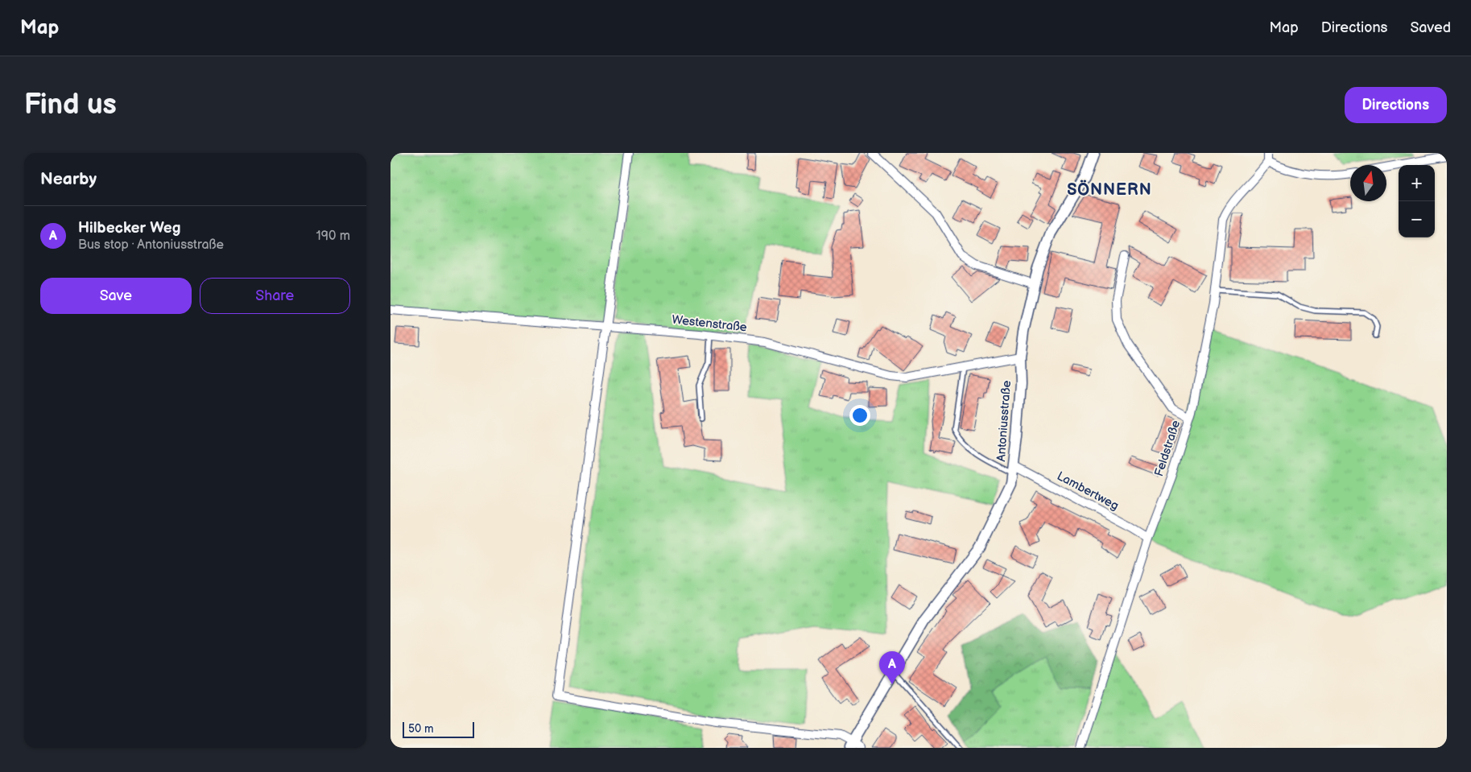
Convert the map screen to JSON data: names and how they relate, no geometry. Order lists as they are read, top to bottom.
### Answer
{
  "streets": {
    "street": [
      "Westenstraße",
      "Antoniusstraße",
      "Feldstraße",
      "Lambertweg"
    ]
  },
  "crossings": [
    ["Westenstraße", "Antoniusstraße"],
    ["Antoniusstraße", "Lambertweg"],
    ["Feldstraße", "Lambertweg"]
  ],
  "districts": ["SÖNNERN"],
  "scale_bar": "50 m",
  "north": "top",
  "page": {
    "header": "Map",
    "nav": ["Map", "Directions", "Saved"],
    "buttons": [
      "Directions",
      ["Save", "Share"]
    ],
    "title": "Find us",
    "heading": "Nearby",
    "map_buttons": ["+", "−"],
    "list": [
      {
        "mark": "A",
        "name": "Hilbecker Weg",
        "note": "Bus stop · Antoniusstraße",
        "value": "190 m"
      }
    ],
    "pins": "A",
    "scale": "50 m"
  }
}
